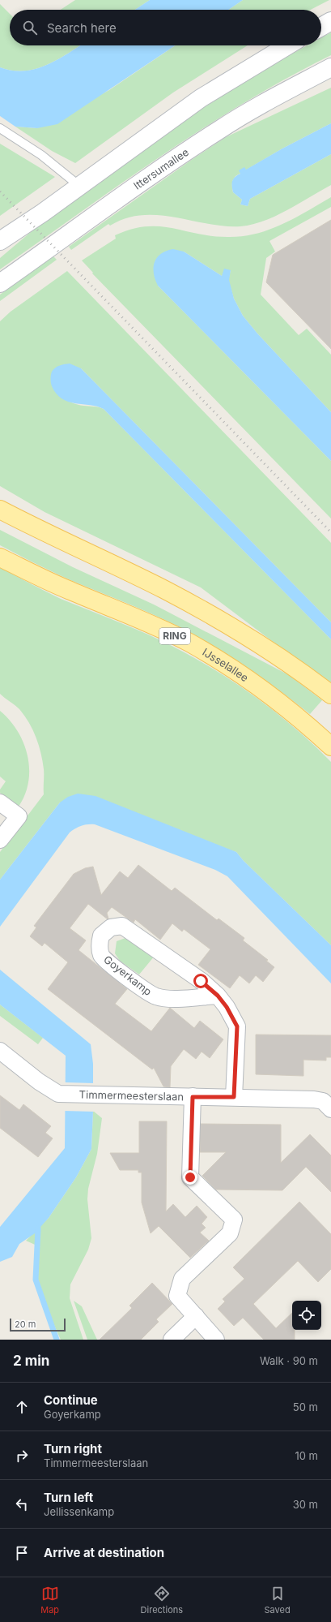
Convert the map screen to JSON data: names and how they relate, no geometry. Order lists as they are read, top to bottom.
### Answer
{
  "streets": {
    "main road": ["Ittersumallee", "RING", "IJsselallee"],
    "street": ["Goyerkamp", "Timmermeesterslaan"]
  },
  "crossings": [
    ["Goyerkamp", "Timmermeesterslaan"]
  ],
  "scale_bar": "20 m",
  "page": {
    "search": "Search here",
    "scale": "20 m",
    "heading": ["2 min", "Walk · 90 m"],
    "list": [
      ["Continue", "Goyerkamp", "50 m"],
      ["Turn right", "Timmermeesterslaan", "10 m"],
      ["Turn left", "Jellissenkamp", "30 m"],
      "Arrive at destination"
    ],
    "nav": ["Map", "Directions", "Saved"]
  }
}
